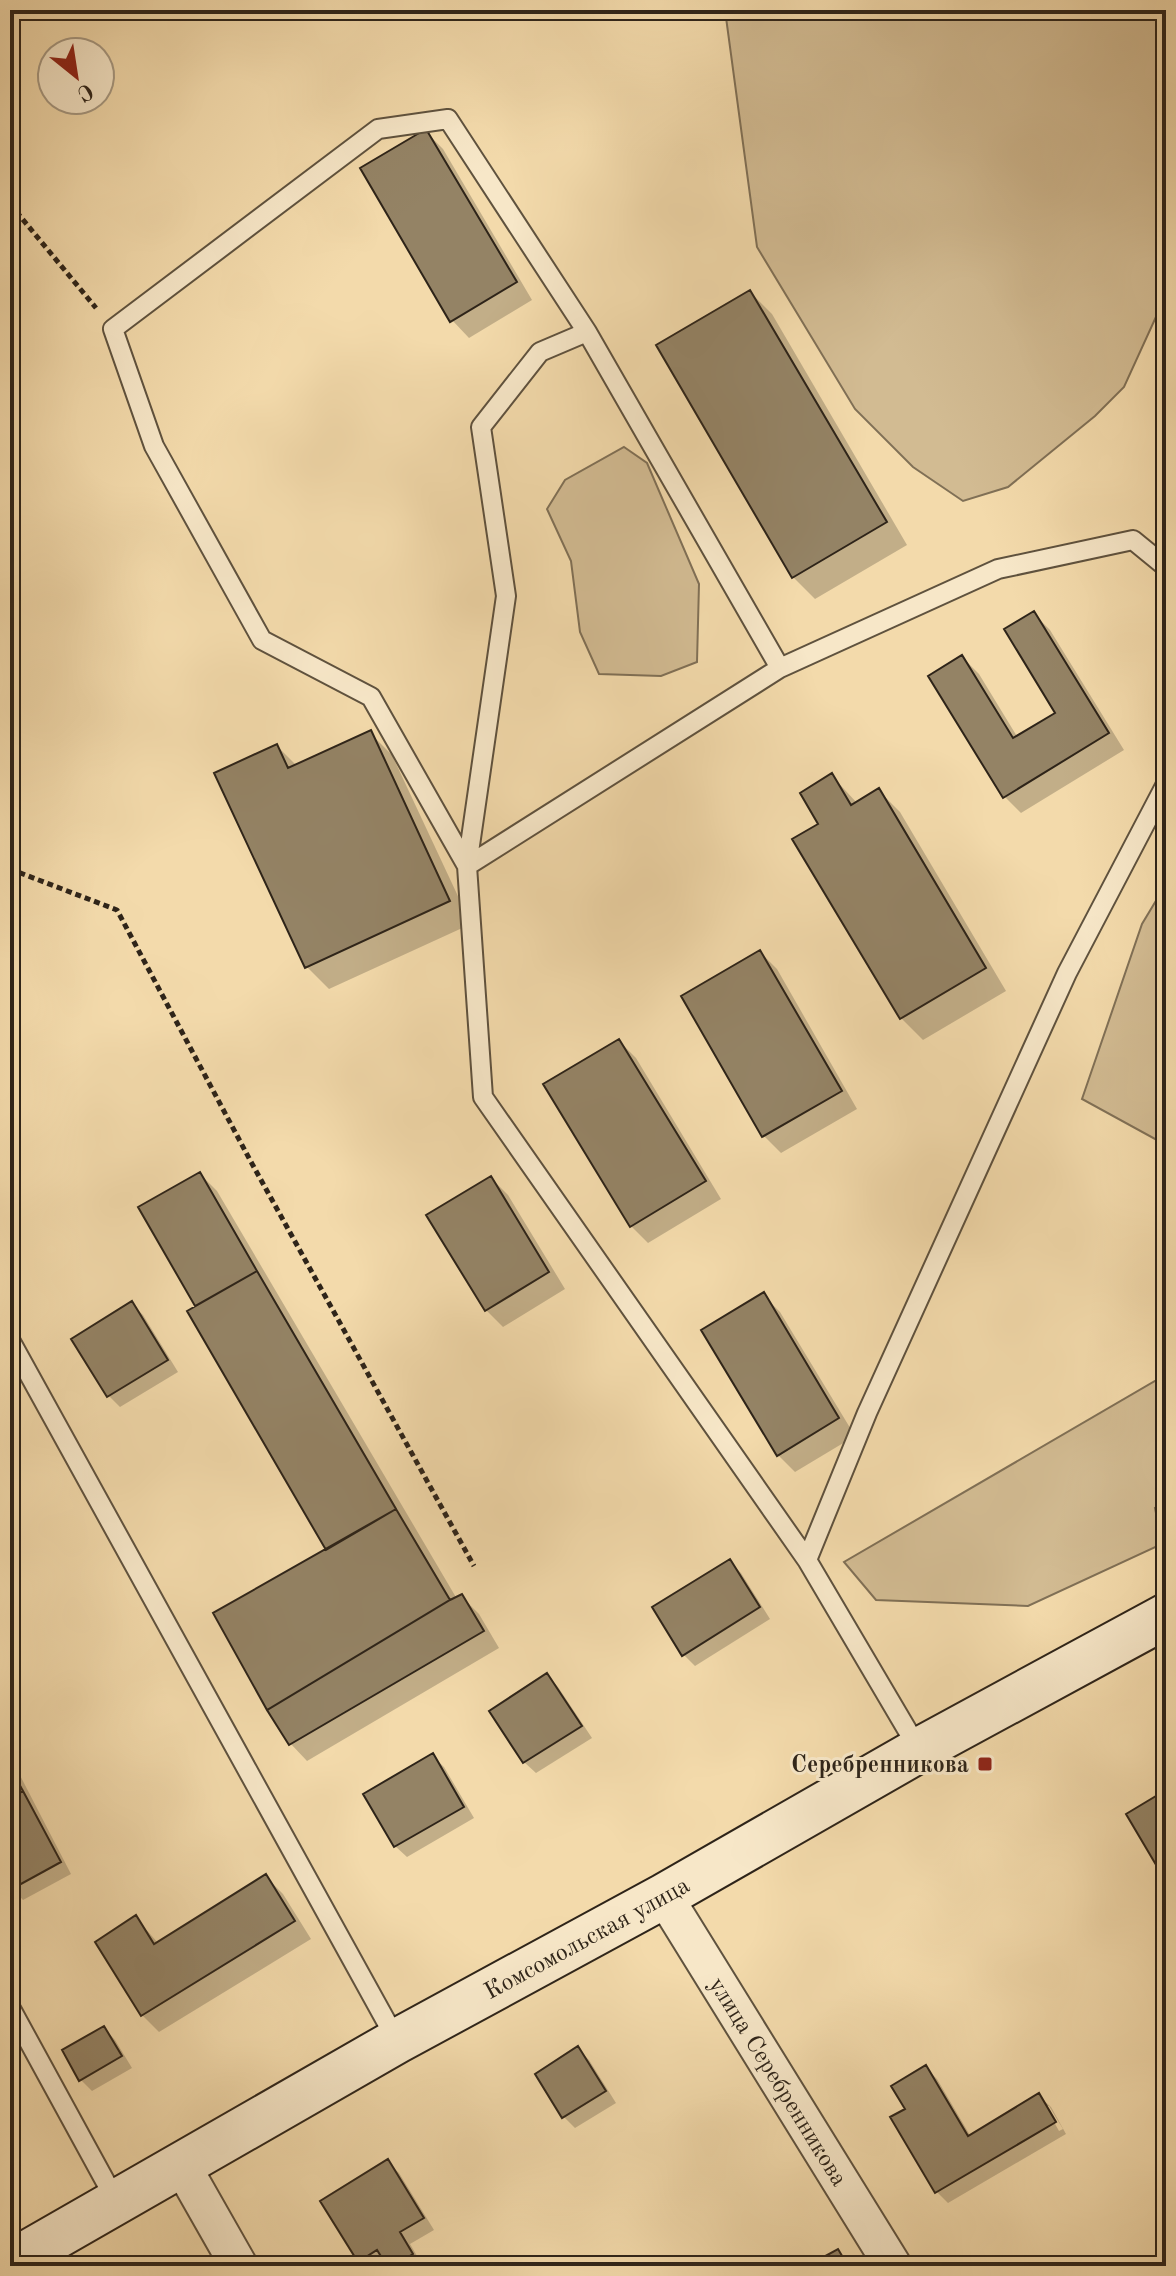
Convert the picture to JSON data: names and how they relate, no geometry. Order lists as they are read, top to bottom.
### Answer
{
  "streets": {
    "main road": ["Комсомольская улица"],
    "street": ["улица Серебренникова"]
  },
  "crossings": [
    ["Комсомольская улица", "улица Серебренникова"]
  ],
  "places": {
    "transit": ["Серебренникова"]
  },
  "north": "bottom right"
}
